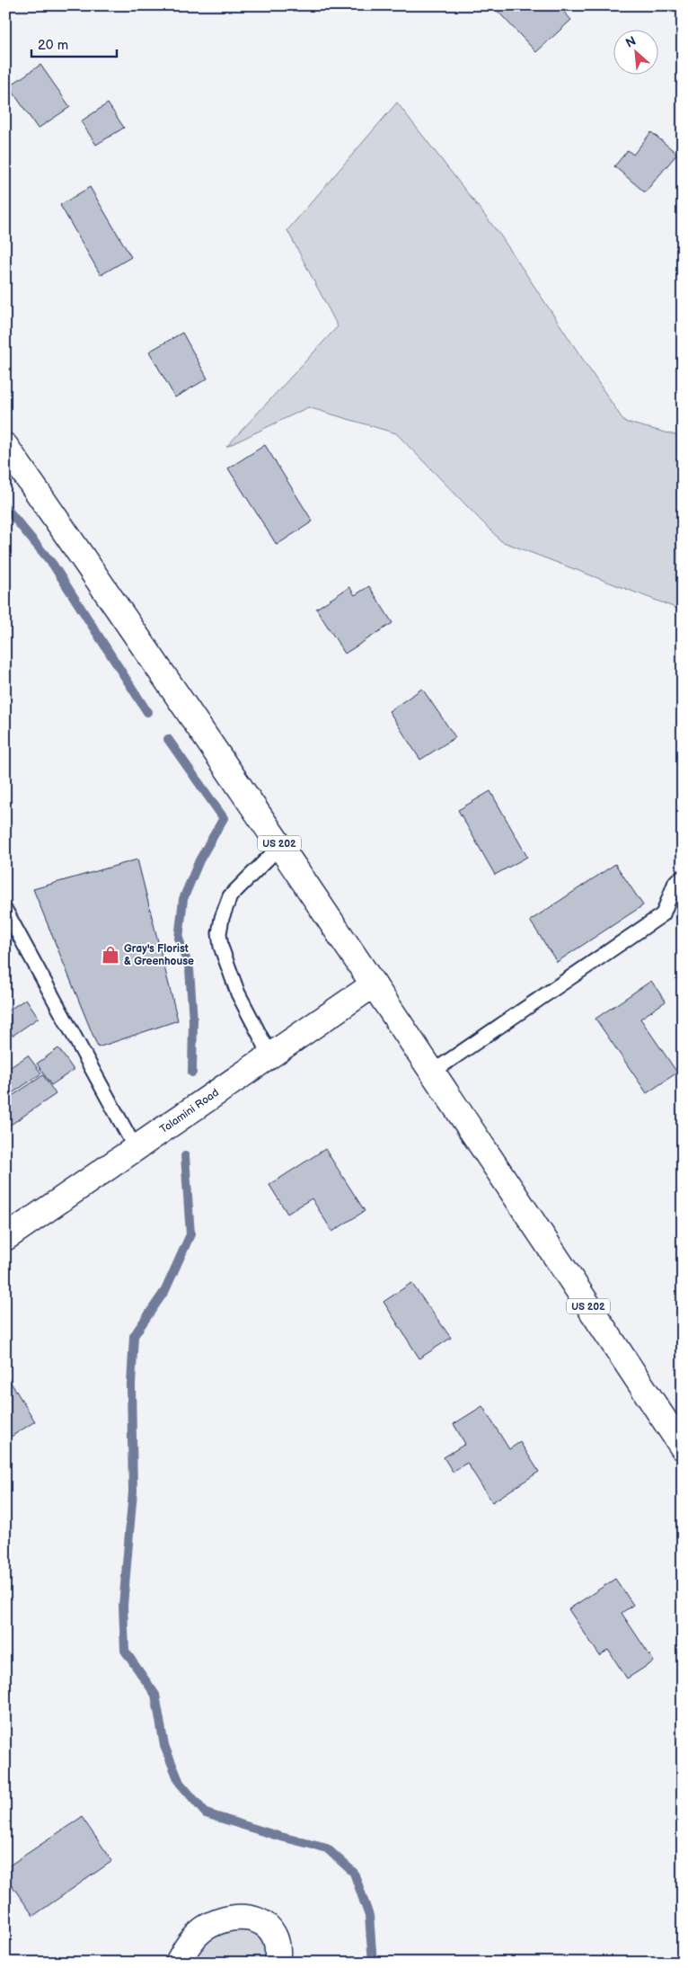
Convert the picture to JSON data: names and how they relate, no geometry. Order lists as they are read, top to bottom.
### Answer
{
  "streets": {
    "main road": ["US 202", "Talamini Road"]
  },
  "crossings": [
    ["US 202", "Talamini Road"]
  ],
  "places": {
    "shop": ["Gray's Florist & Greenhouse"]
  },
  "scale_bar": "20 m",
  "north": "top left"
}
